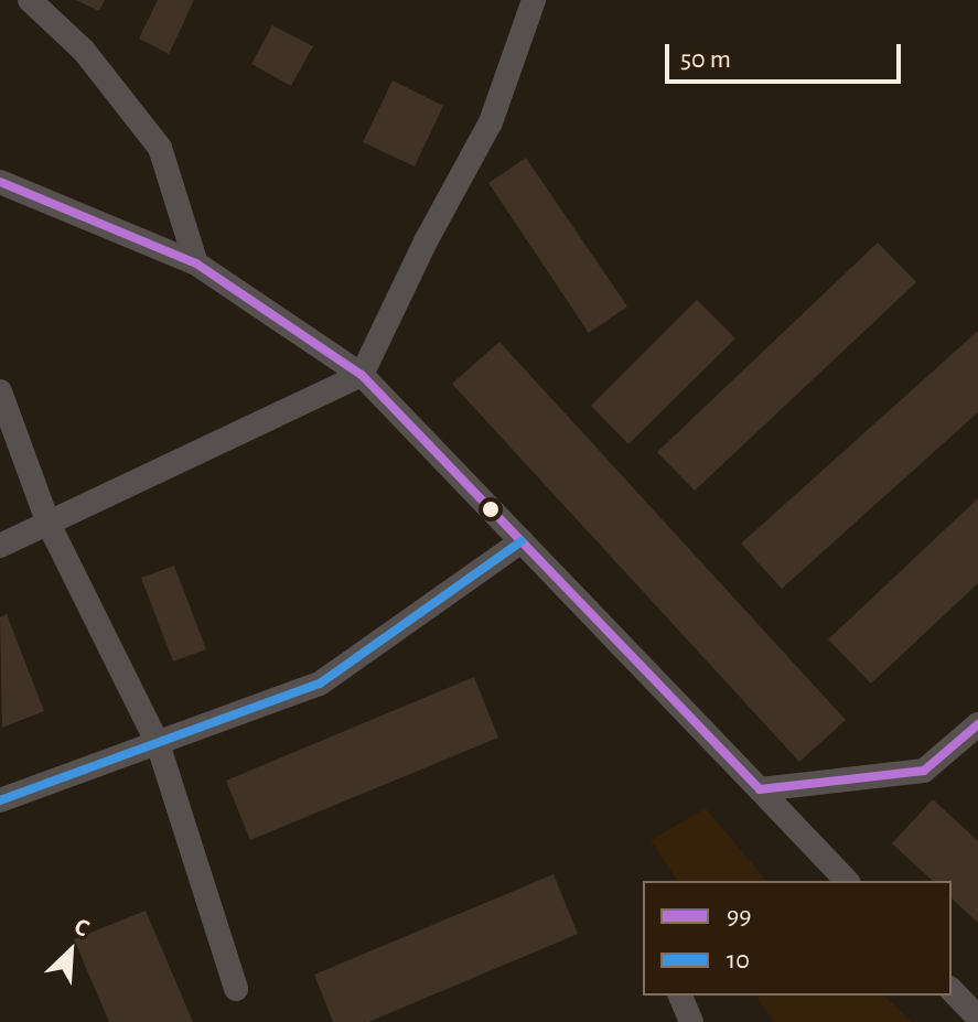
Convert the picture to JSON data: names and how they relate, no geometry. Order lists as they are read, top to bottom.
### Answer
{
  "lines": ["transit line 99", "transit line 10"],
  "legend": ["99", "10"],
  "scale_bar": "50 m",
  "north": "top right"
}
